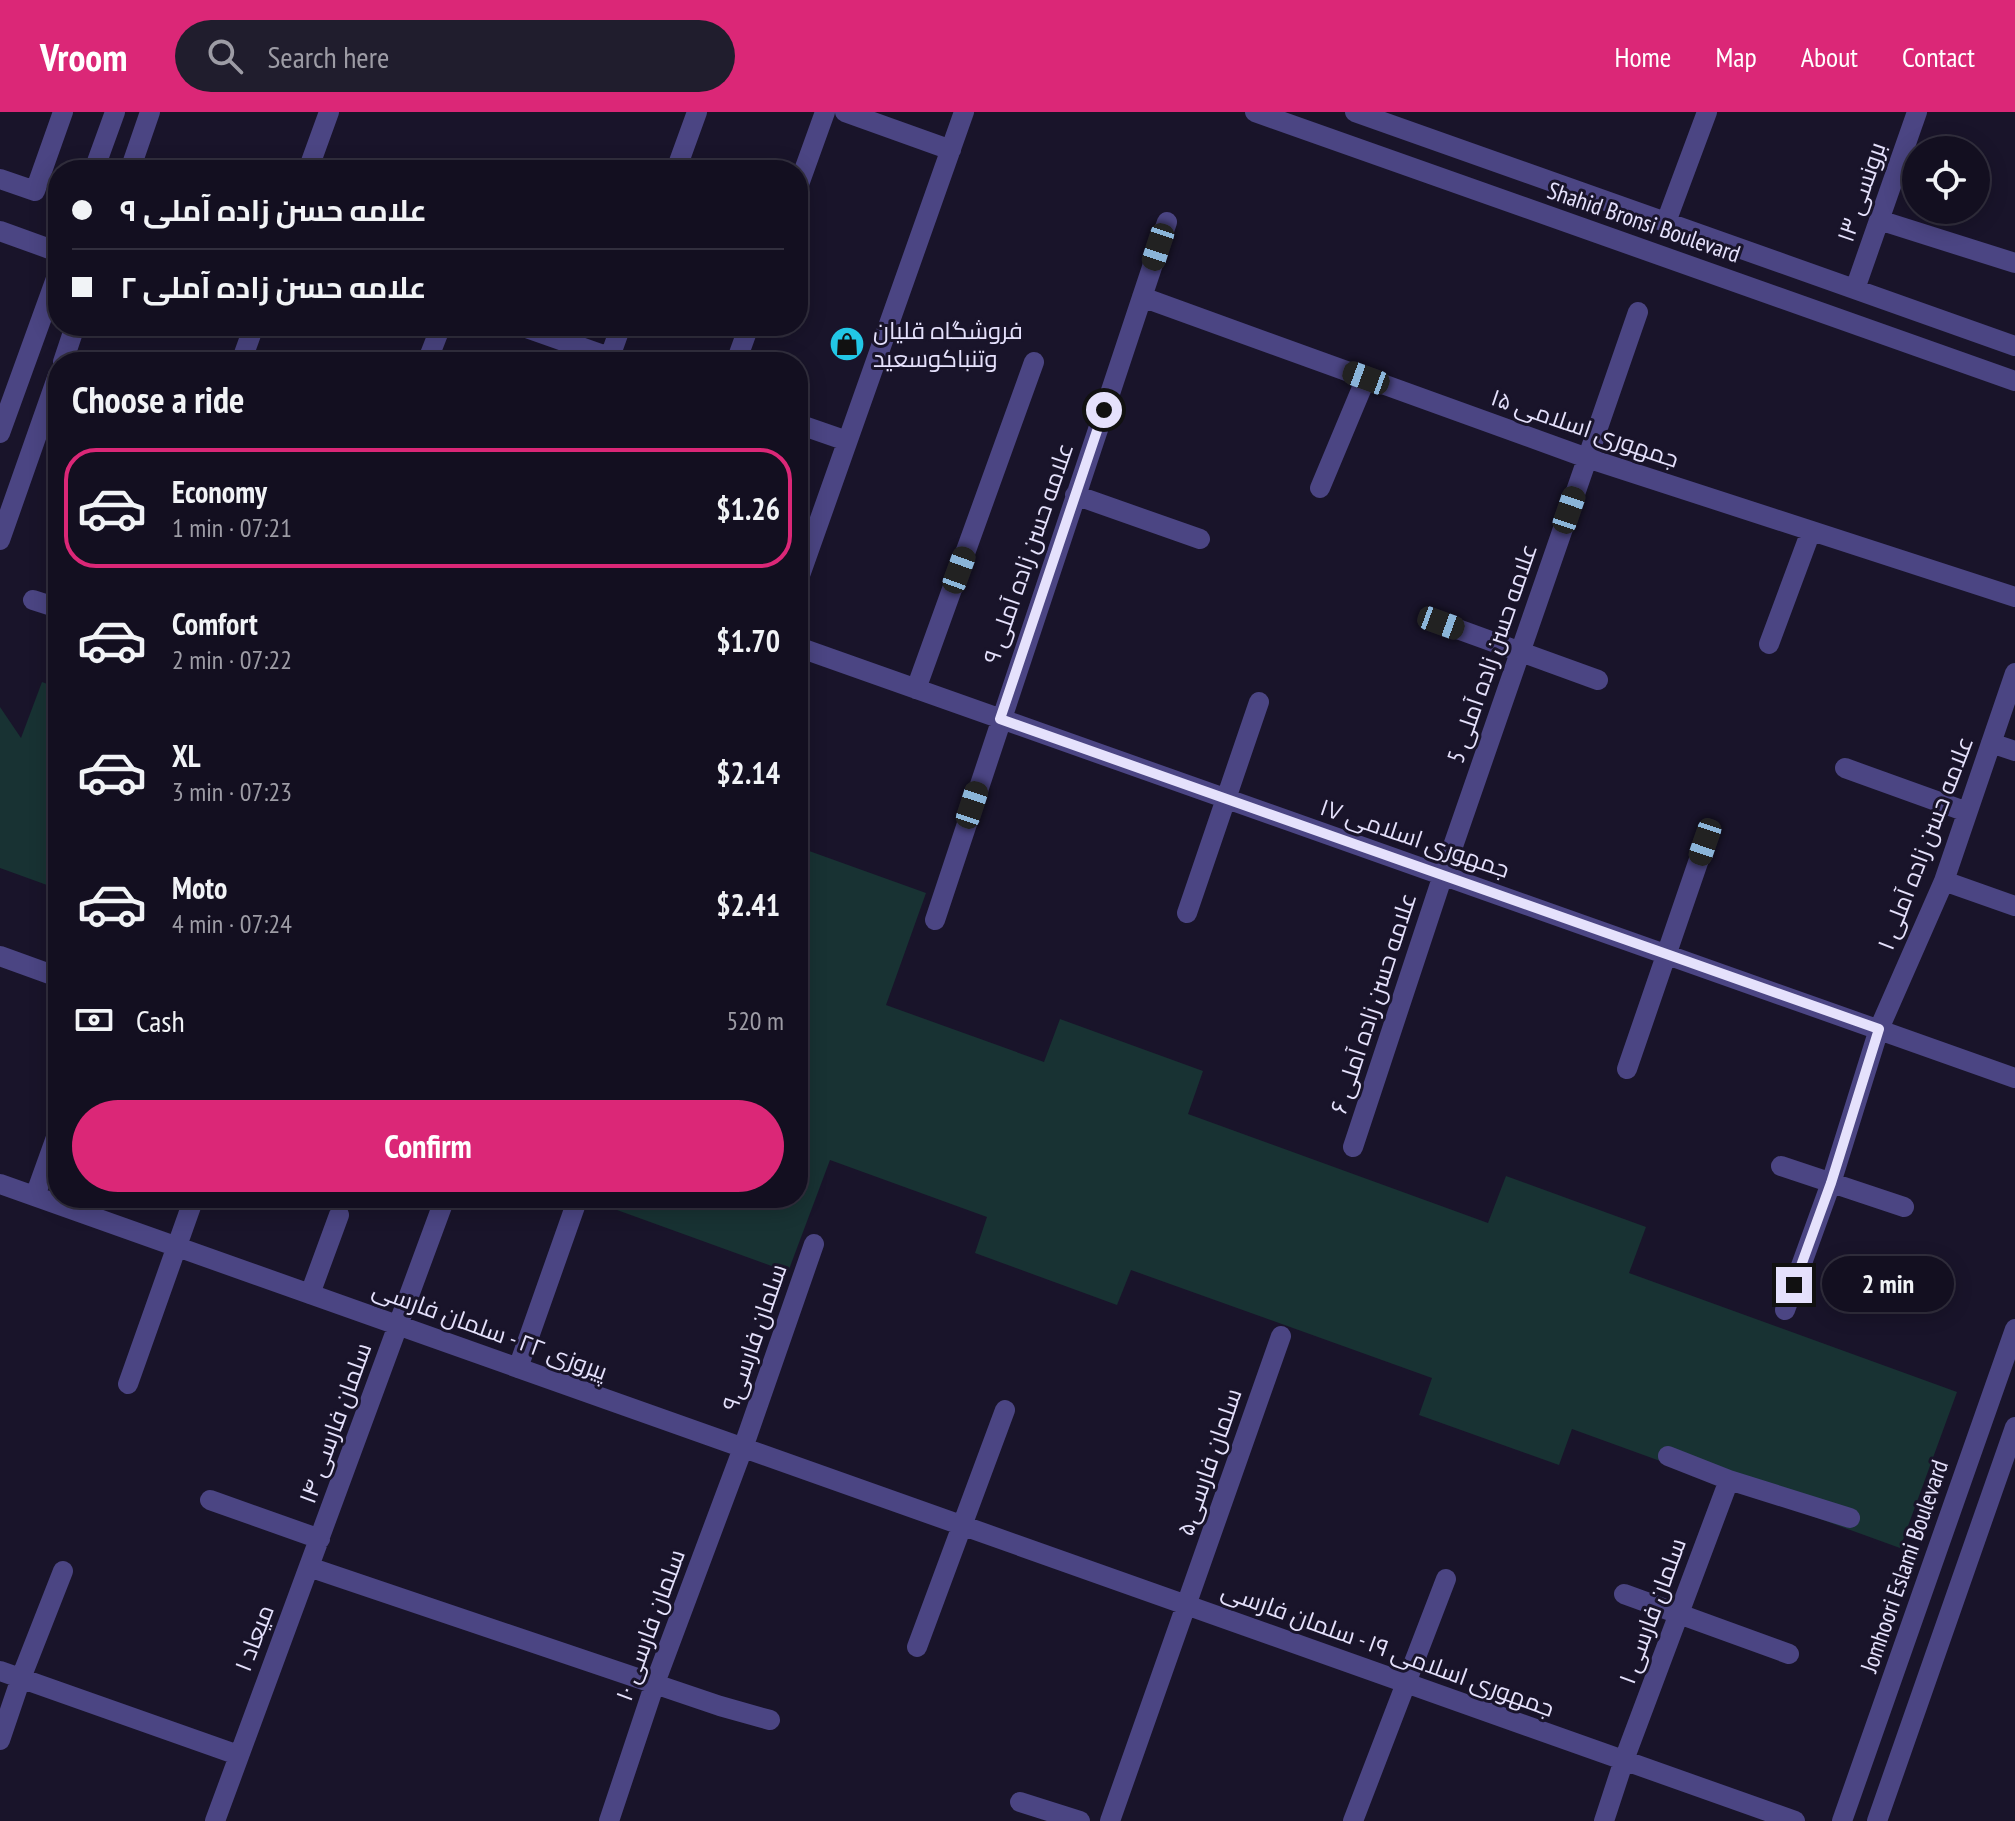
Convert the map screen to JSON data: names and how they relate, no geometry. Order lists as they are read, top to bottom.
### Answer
{
  "streets": {
    "street": [
      "برونسی ۱۳",
      "Shahid Bronsi Boulevard",
      "جمهوری اسلامی ۱۵",
      "علامه حسن زاده آملی ۹",
      "علامه حسن زاده آملی 5",
      "جمهوری اسلامی ۱۷",
      "علامه حسن زاده آملی ۱",
      "علامه حسن زاده آملی ۶",
      "پیروزی ۲۲ - سلمان فارسی",
      "سلمان فارسی۹",
      "سلمان فارسی ۱۴",
      "سلمان فارسی۵",
      "Jomhoori Eslami Boulevard",
      "سلمان فارسی ۱",
      "سلمان فارسی ۱۰",
      "میعاد ۱",
      "جمهوری اسلامی ۱۹ - سلمان فارسی"
    ]
  },
  "crossings": [
    ["برونسی ۱۳", "Shahid Bronsi Boulevard"],
    ["جمهوری اسلامی ۱۵", "علامه حسن زاده آملی ۹"],
    ["جمهوری اسلامی ۱۵", "علامه حسن زاده آملی 5"],
    ["علامه حسن زاده آملی ۹", "جمهوری اسلامی ۱۷"],
    ["علامه حسن زاده آملی 5", "جمهوری اسلامی ۱۷"],
    ["علامه حسن زاده آملی 5", "علامه حسن زاده آملی ۶"],
    ["جمهوری اسلامی ۱۷", "علامه حسن زاده آملی ۱"],
    ["جمهوری اسلامی ۱۷", "علامه حسن زاده آملی ۶"],
    ["پیروزی ۲۲ - سلمان فارسی", "سلمان فارسی۹"],
    ["پیروزی ۲۲ - سلمان فارسی", "سلمان فارسی ۱۴"],
    ["پیروزی ۲۲ - سلمان فارسی", "سلمان فارسی ۱۰"],
    ["پیروزی ۲۲ - سلمان فارسی", "جمهوری اسلامی ۱۹ - سلمان فارسی"],
    ["سلمان فارسی۹", "سلمان فارسی ۱۰"],
    ["سلمان فارسی ۱۴", "میعاد ۱"],
    ["سلمان فارسی۵", "جمهوری اسلامی ۱۹ - سلمان فارسی"],
    ["سلمان فارسی ۱", "جمهوری اسلامی ۱۹ - سلمان فارسی"]
  ],
  "places": {
    "shop": ["فروشگاه قلیان وتنباکوسعید"]
  },
  "page": {
    "header": "Vroom",
    "search": "Search here",
    "nav": [
      "Home",
      "Map",
      "About",
      "Contact"
    ],
    "banner": ["علامه حسن زاده آملی ۹", "علامه حسن زاده آملی ۲"],
    "heading": "Choose a ride",
    "list": [
      {
        "name": "Economy",
        "note": "1 min · 07:21",
        "value": "$1.26"
      },
      {
        "name": "Comfort",
        "note": "2 min · 07:22",
        "value": "$1.70"
      },
      {
        "name": "XL",
        "note": "3 min · 07:23",
        "value": "$2.14"
      },
      {
        "name": "Moto",
        "note": "4 min · 07:24",
        "value": "$2.41"
      }
    ],
    "pay": ["Cash", "520 m"],
    "buttons": "Confirm",
    "bubble": "2 min"
  }
}
